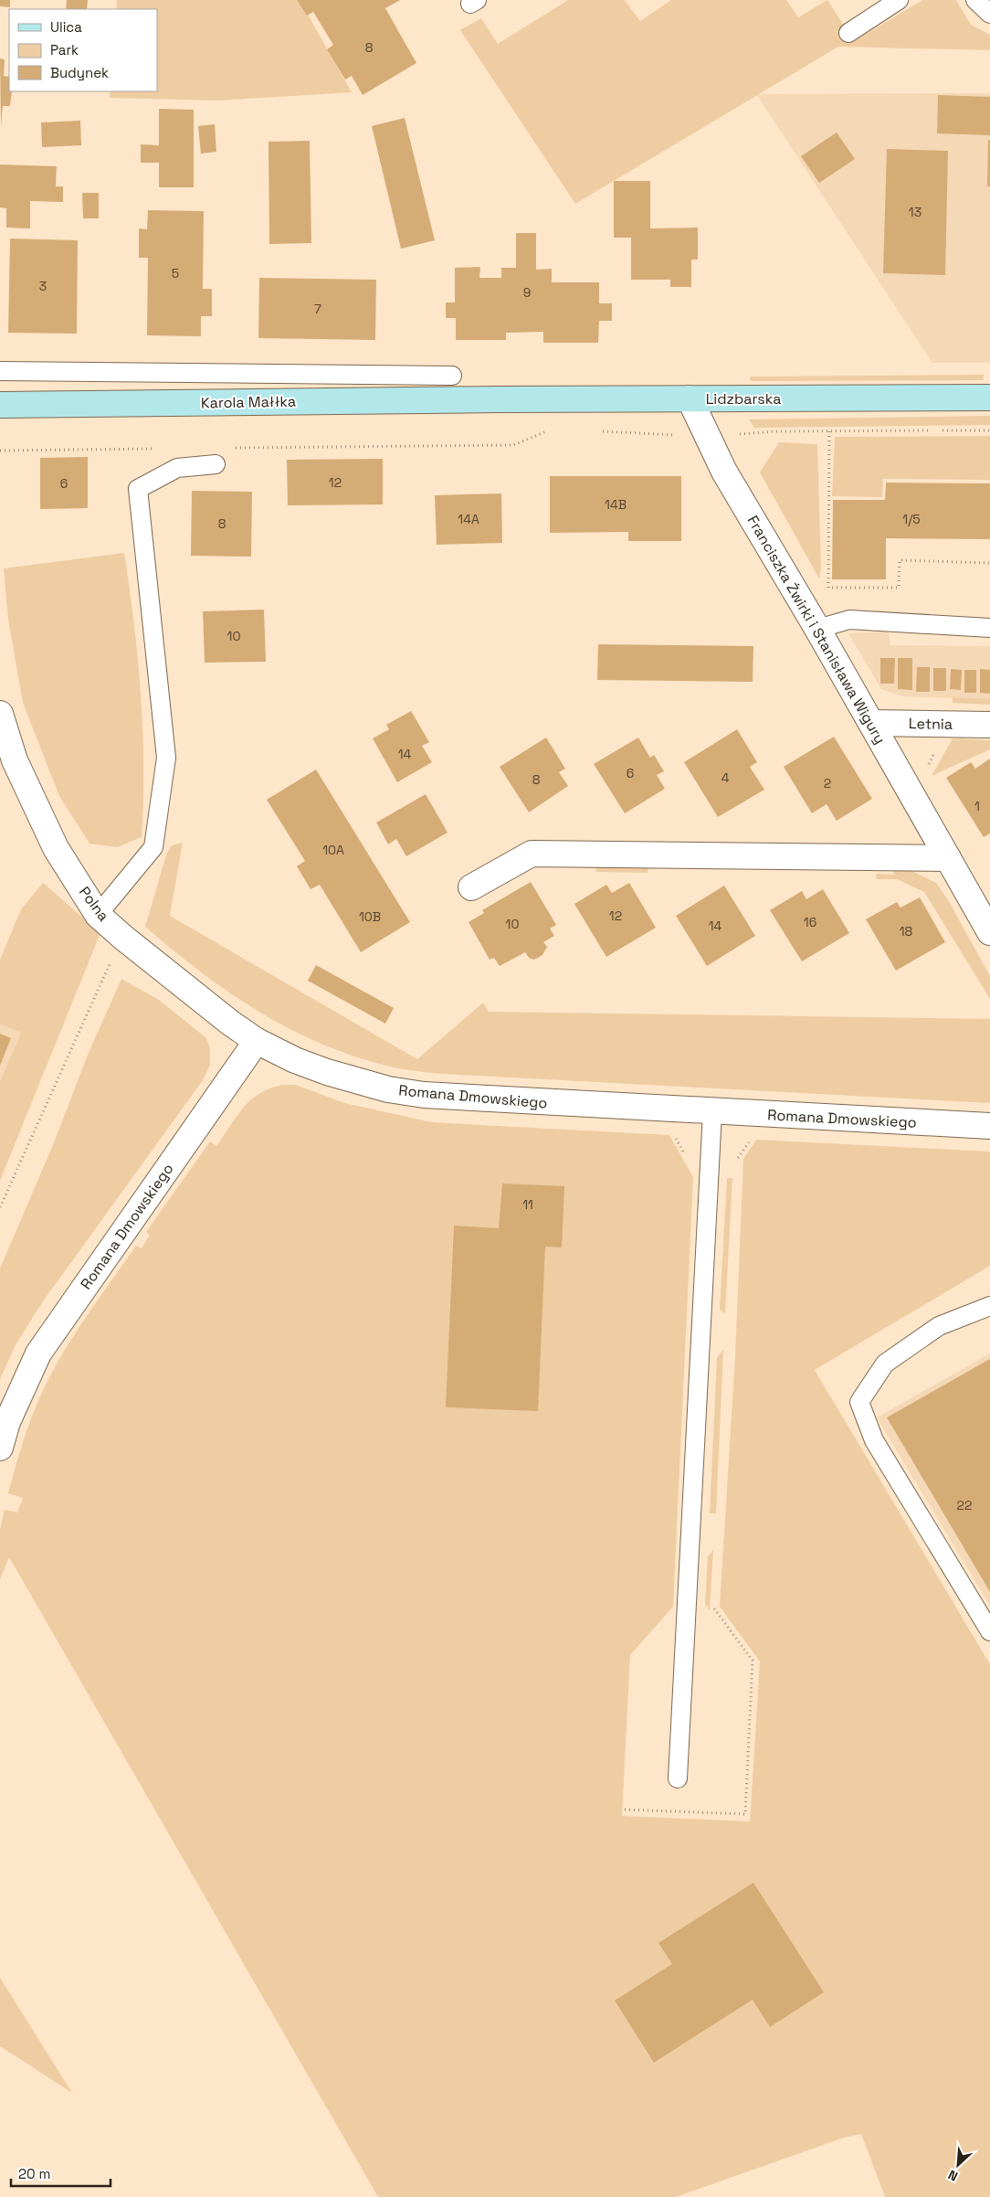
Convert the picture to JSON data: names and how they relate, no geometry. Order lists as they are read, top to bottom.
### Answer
{
  "streets": {
    "main road": ["Lidzbarska", "Karola Małłka"],
    "street": [
      "Franciszka Żwirki i Stanisława Wigury",
      "Letnia",
      "Polna",
      "Romana Dmowskiego"
    ]
  },
  "crossings": [
    ["Lidzbarska", "Karola Małłka"],
    ["Lidzbarska", "Franciszka Żwirki i Stanisława Wigury"],
    ["Franciszka Żwirki i Stanisława Wigury", "Letnia"],
    ["Polna", "Romana Dmowskiego"]
  ],
  "house_numbers": [
    "8",
    "13",
    "5",
    "3",
    "9",
    "7",
    "12",
    "6",
    "14B",
    "14A",
    "1/5",
    "8",
    "10",
    "14",
    "6",
    "4",
    "8",
    "2",
    "1",
    "10A",
    "12",
    "10B",
    "16",
    "10",
    "14",
    "18",
    "11",
    "22"
  ],
  "legend": ["Ulica", "Park", "Budynek"],
  "scale_bar": "20 m",
  "north": "bottom left"
}
